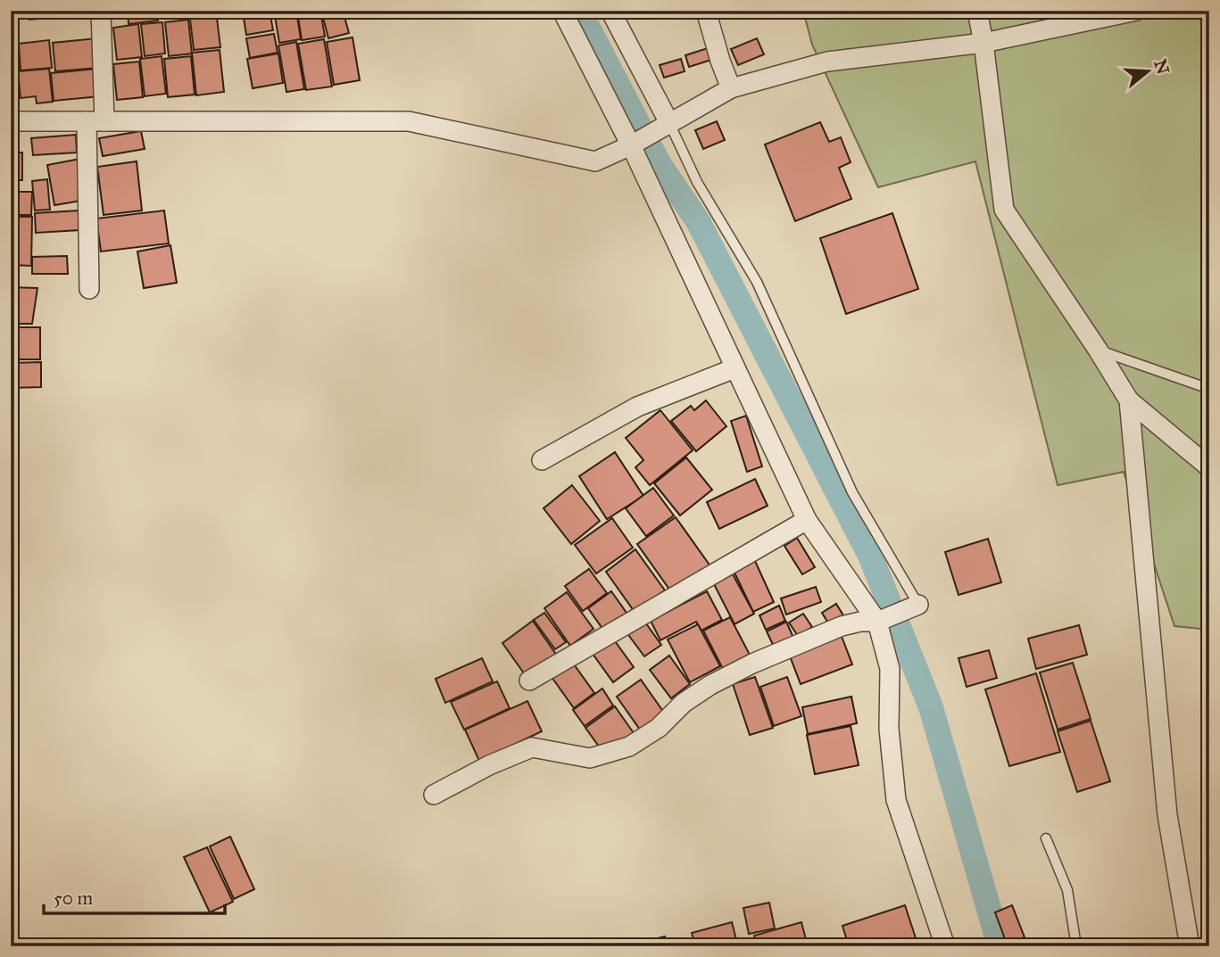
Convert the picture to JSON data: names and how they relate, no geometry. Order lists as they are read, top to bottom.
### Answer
{
  "scale_bar": "50 m",
  "north": "right"
}
